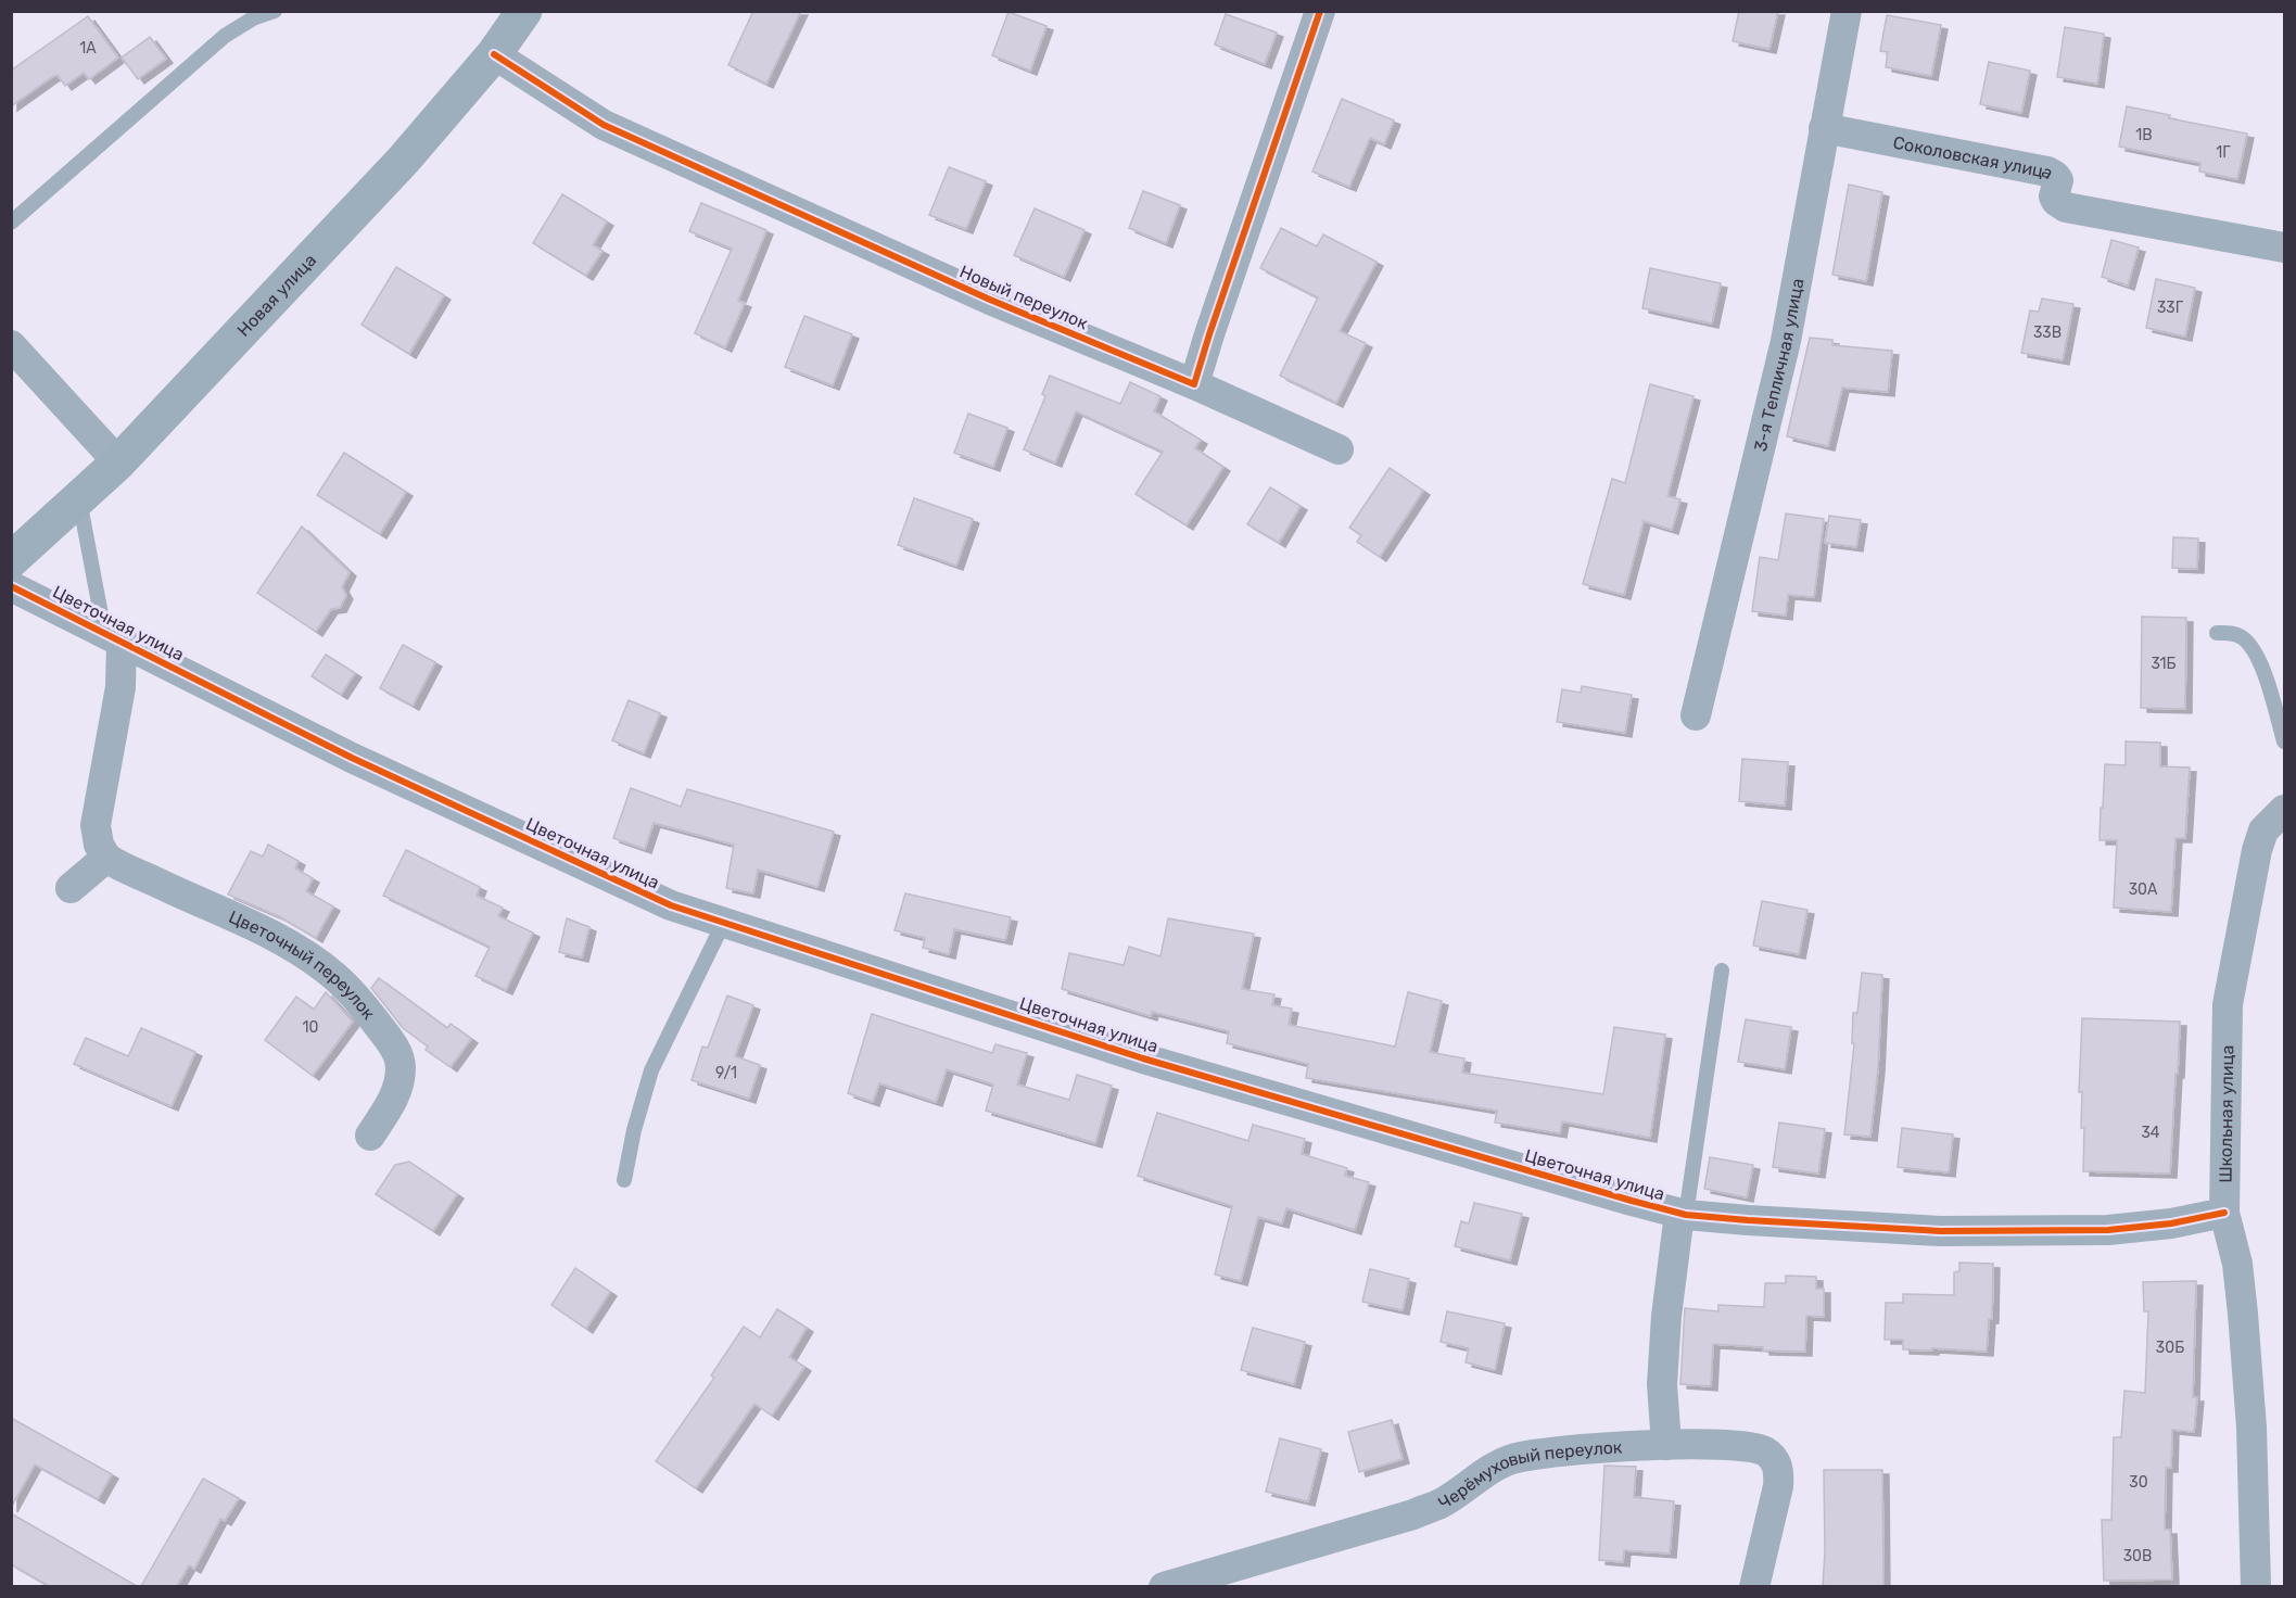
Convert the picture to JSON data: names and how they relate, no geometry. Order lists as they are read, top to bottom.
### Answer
{
  "streets": {
    "main road": ["Новая улица"],
    "street": [
      "Соколовская улица",
      "Новый переулок",
      "3-я Тепличная улица",
      "Цветочная улица",
      "Цветочный переулок",
      "Школьная улица",
      "Черёмуховый переулок"
    ]
  },
  "crossings": [
    ["Соколовская улица", "3-я Тепличная улица"],
    ["Новая улица", "Новый переулок"],
    ["Цветочная улица", "Школьная улица"]
  ],
  "house_numbers": [
    "1А",
    "1В",
    "1Г",
    "33Г",
    "33В",
    "31Б",
    "30А",
    "10",
    "9/1",
    "34",
    "30Б",
    "30",
    "30В"
  ]
}
